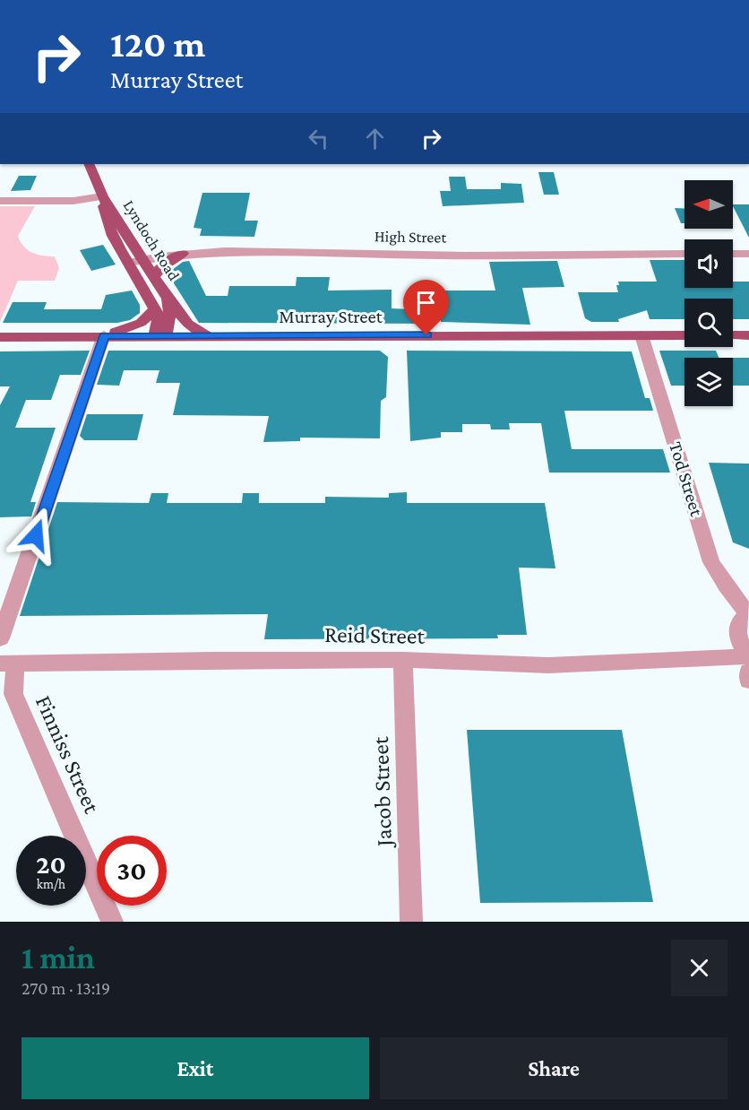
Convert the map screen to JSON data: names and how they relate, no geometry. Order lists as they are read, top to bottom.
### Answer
{
  "streets": {
    "main road": ["Lyndoch Road", "Murray Street"],
    "street": [
      "High Street",
      "Tod Street",
      "Reid Street",
      "Finniss Street",
      "Jacob Street"
    ]
  },
  "crossings": [
    ["High Street", "Lyndoch Road"],
    ["Lyndoch Road", "Murray Street"],
    ["Murray Street", "Tod Street"],
    ["Reid Street", "Finniss Street"],
    ["Reid Street", "Jacob Street"]
  ],
  "north": "left",
  "page": {
    "turn": ["120 m", "Murray Street"],
    "speed": "20 km/h",
    "limit": "30",
    "heading": ["1 min", "270 m · 13:19"],
    "buttons": ["Exit", "Share"]
  }
}
